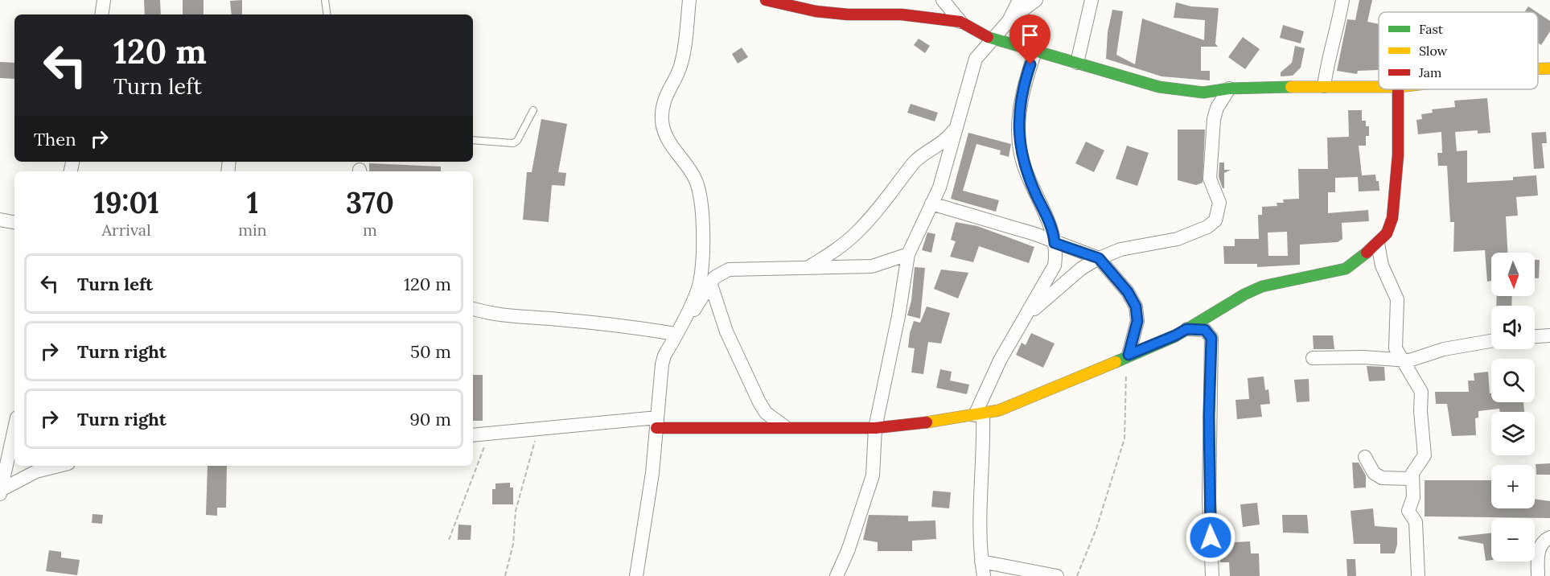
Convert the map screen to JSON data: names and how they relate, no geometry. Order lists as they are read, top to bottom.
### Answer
{
  "legend": ["Fast", "Slow", "Jam"],
  "north": "bottom",
  "page": {
    "turn": ["120 m", "Turn left"],
    "then": "Then",
    "eta": [
      "19:01",
      "Arrival",
      "1",
      "min",
      "370",
      "m"
    ],
    "map_buttons": ["+", "−"],
    "list": [
      {
        "name": "Turn left",
        "value": "120 m"
      },
      {
        "name": "Turn right",
        "value": "50 m"
      },
      {
        "name": "Turn right",
        "value": "90 m"
      }
    ]
  }
}
